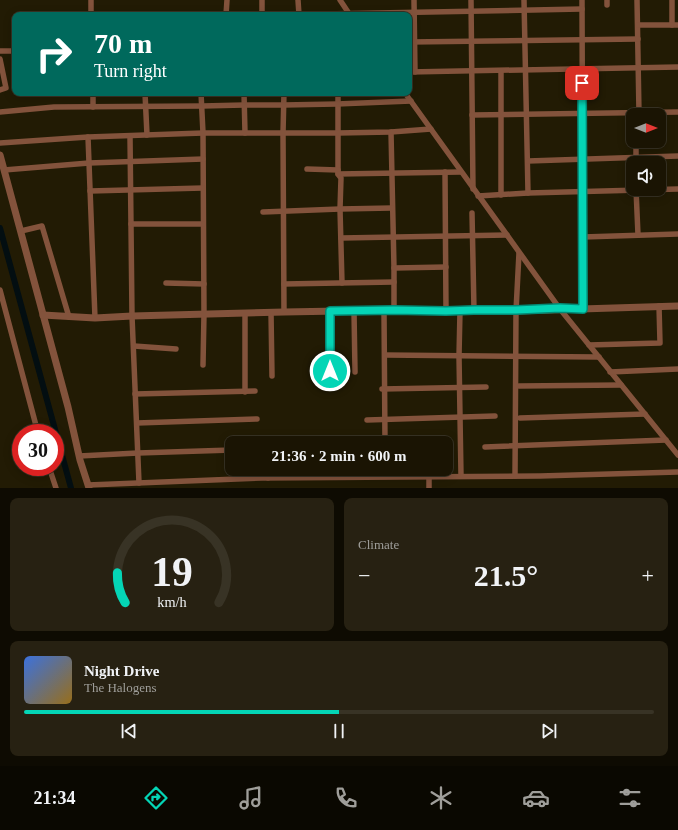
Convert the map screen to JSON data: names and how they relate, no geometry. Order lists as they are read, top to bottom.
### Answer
{
  "north": "right",
  "page": {
    "turn": ["70 m", "Turn right"],
    "limit": "30",
    "trip": "21:36 · 2 min · 600 m",
    "tile": "Climate",
    "heat": ["−", "21.5°", "+"],
    "song": ["Night Drive", "The Halogens"],
    "tabs": "21:34",
    "gauge": ["19", "km/h"]
  }
}
